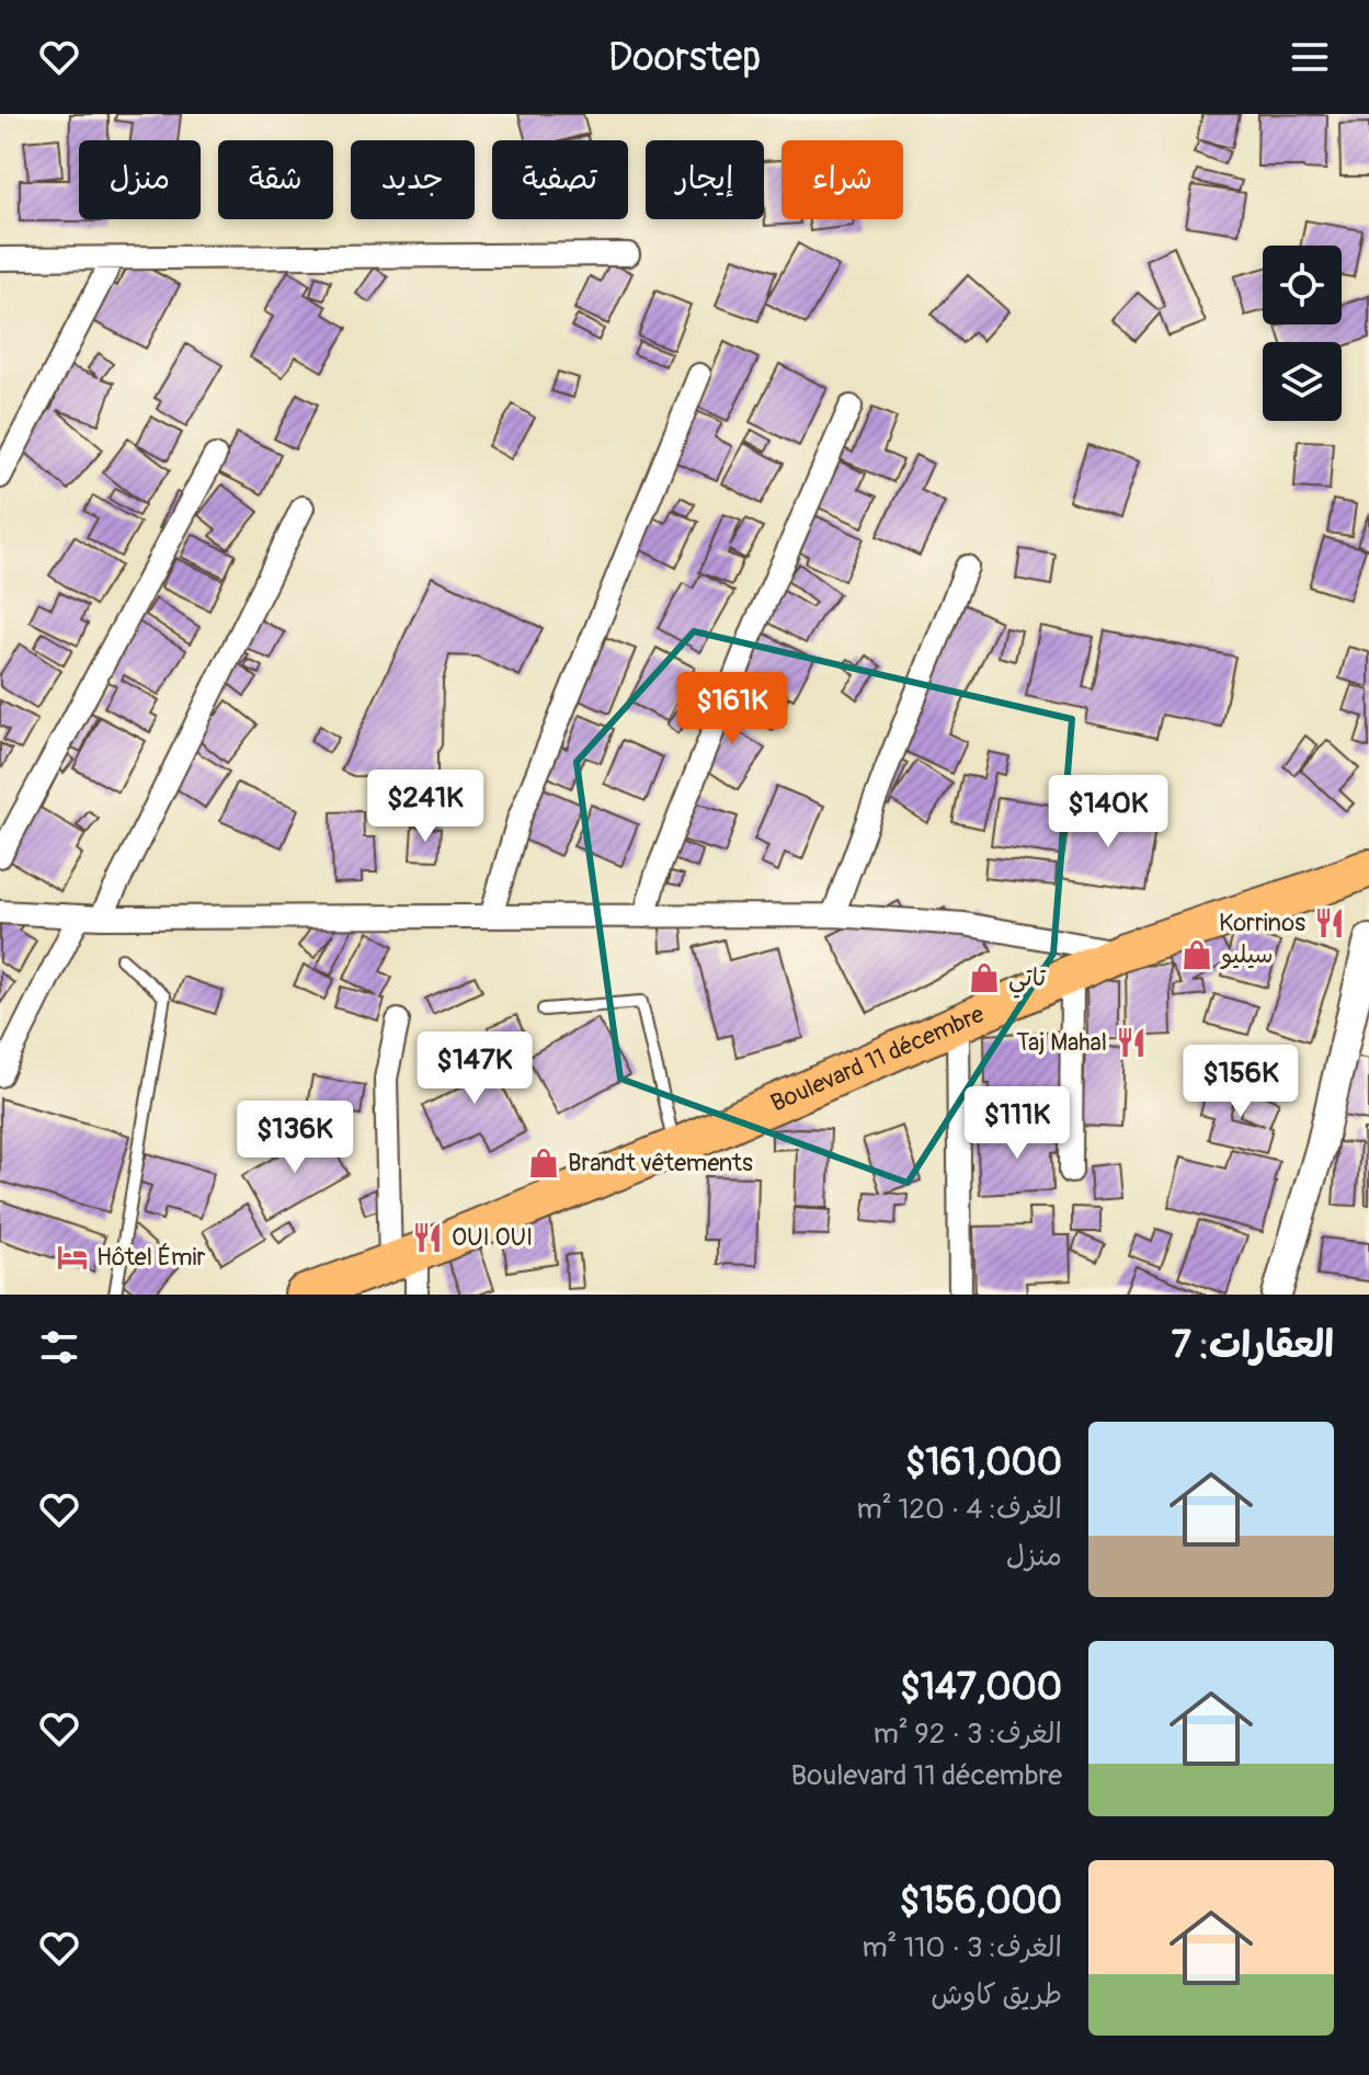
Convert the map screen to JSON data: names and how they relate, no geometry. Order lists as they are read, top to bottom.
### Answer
{
  "streets": {
    "main road": ["Boulevard 11 décembre"]
  },
  "places": {
    "restaurant": ["Korrinos", "Taj Mahal", "OUI OUI"],
    "shop": ["سيليو", "تاتي", "Brandt vêtements"],
    "hotel": ["Hôtel Émir"]
  },
  "page": {
    "header": "Doorstep",
    "chip": [
      "شراء",
      "إيجار",
      "تصفية",
      "جديد",
      "شقة",
      "منزل"
    ],
    "price": [
      "$161K",
      "$241K",
      "$140K",
      "$147K",
      "$156K",
      "$111K",
      "$136K"
    ],
    "heading": "العقارات: 7",
    "list": [
      {
        "name": "$161,000",
        "note": "الغرف: 4 · 120 m² · منزل"
      },
      {
        "name": "$147,000",
        "note": "الغرف: 3 · 92 m² · Boulevard 11 décembre"
      },
      {
        "name": "$156,000",
        "note": "الغرف: 3 · 110 m² · طريق كاوش"
      }
    ]
  }
}
